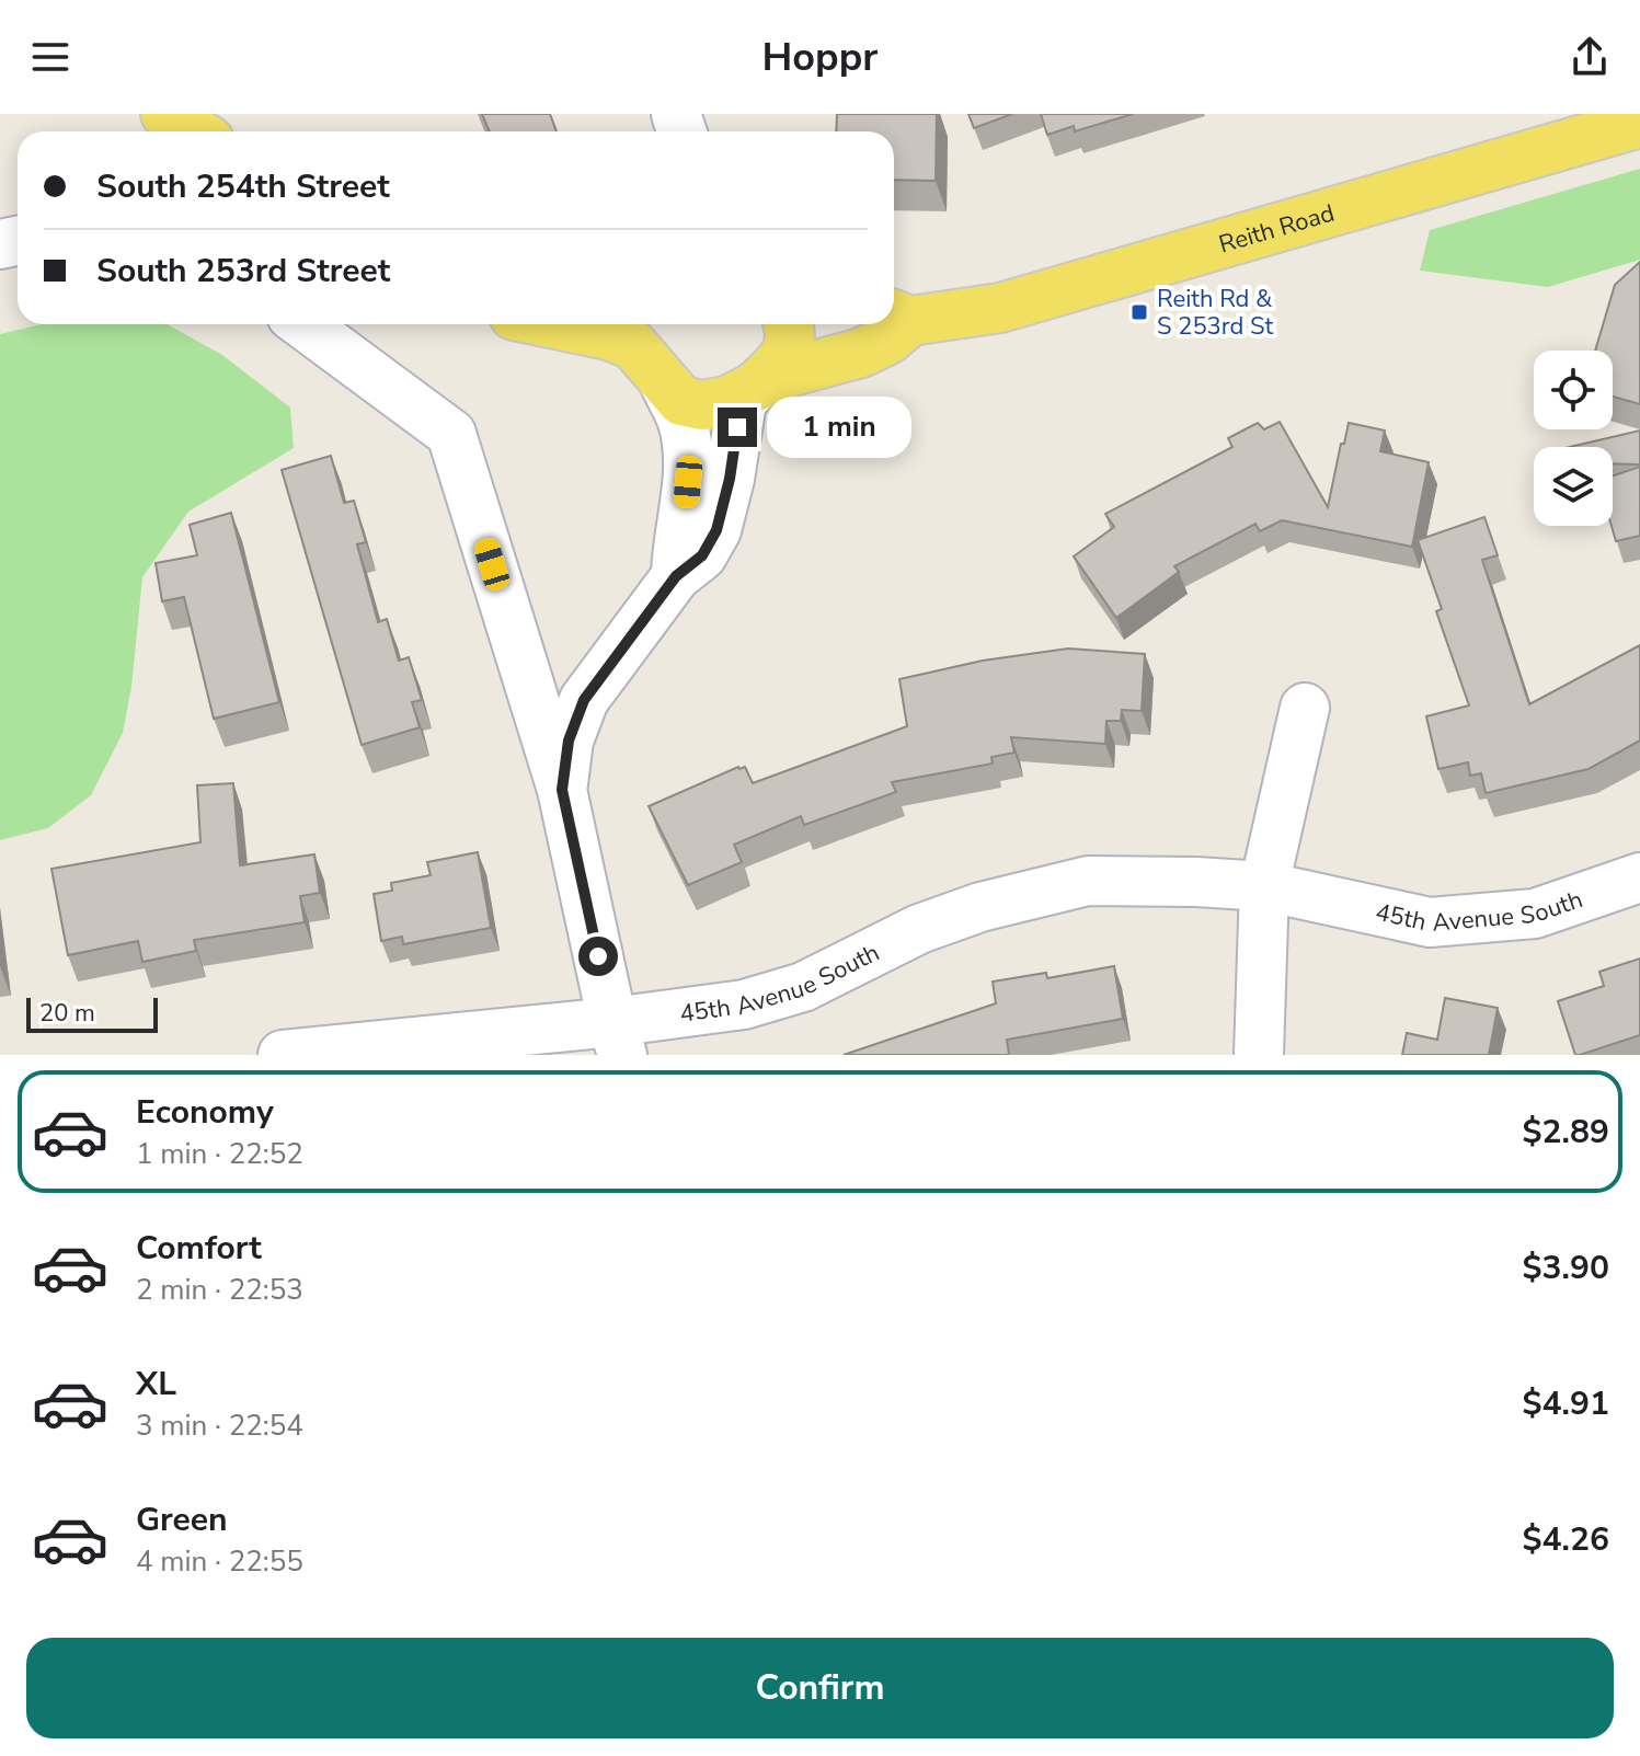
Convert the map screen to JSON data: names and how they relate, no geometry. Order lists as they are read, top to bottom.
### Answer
{
  "streets": {
    "main road": ["Reith Road"],
    "street": ["45th Avenue South"]
  },
  "places": {
    "transit": ["Reith Rd & S 253rd St"]
  },
  "scale_bar": "20 m",
  "page": {
    "header": "Hoppr",
    "banner": ["South 254th Street", "South 253rd Street"],
    "bubble": "1 min",
    "scale": "20 m",
    "list": [
      {
        "name": "Economy",
        "note": "1 min · 22:52",
        "value": "$2.89"
      },
      {
        "name": "Comfort",
        "note": "2 min · 22:53",
        "value": "$3.90"
      },
      {
        "name": "XL",
        "note": "3 min · 22:54",
        "value": "$4.91"
      },
      {
        "name": "Green",
        "note": "4 min · 22:55",
        "value": "$4.26"
      }
    ],
    "buttons": "Confirm"
  }
}
